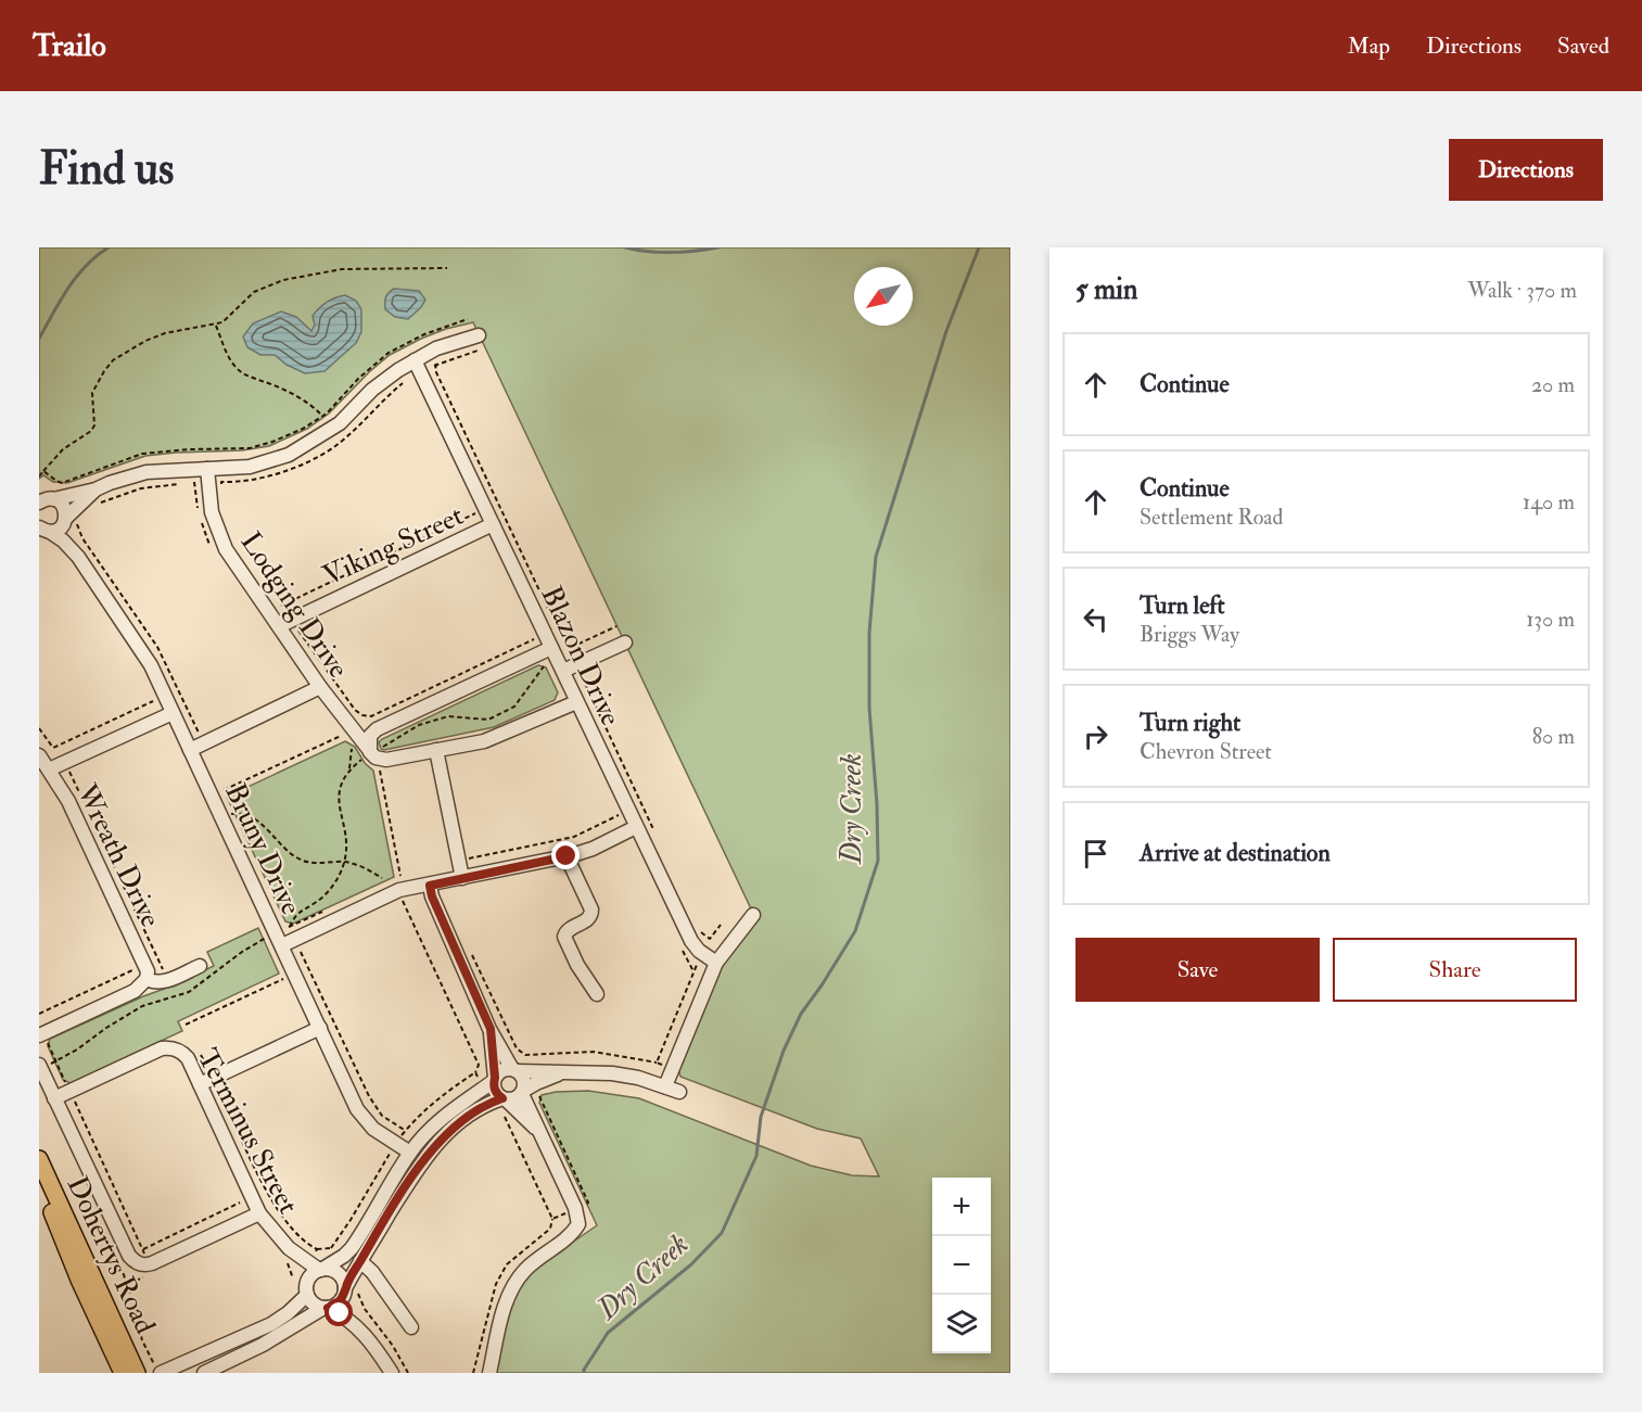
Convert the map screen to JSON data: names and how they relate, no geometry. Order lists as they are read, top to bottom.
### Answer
{
  "streets": {
    "main road": ["Dohertys Road"],
    "street": [
      "Viking Street",
      "Lodging Drive",
      "Blazon Drive",
      "Bruny Drive",
      "Wreath Drive",
      "Terminus Street"
    ]
  },
  "crossings": [
    ["Viking Street", "Lodging Drive"],
    ["Viking Street", "Blazon Drive"]
  ],
  "water": ["Dry Creek"],
  "north": "bottom left",
  "page": {
    "header": "Trailo",
    "nav": ["Map", "Directions", "Saved"],
    "buttons": [
      "Directions",
      ["Save", "Share"]
    ],
    "title": "Find us",
    "heading": ["5 min", "Walk · 370 m"],
    "list": [
      ["Continue", "20 m"],
      ["Continue", "Settlement Road", "140 m"],
      ["Turn left", "Briggs Way", "130 m"],
      ["Turn right", "Chevron Street", "80 m"],
      "Arrive at destination"
    ],
    "map_buttons": ["+", "−"]
  }
}
